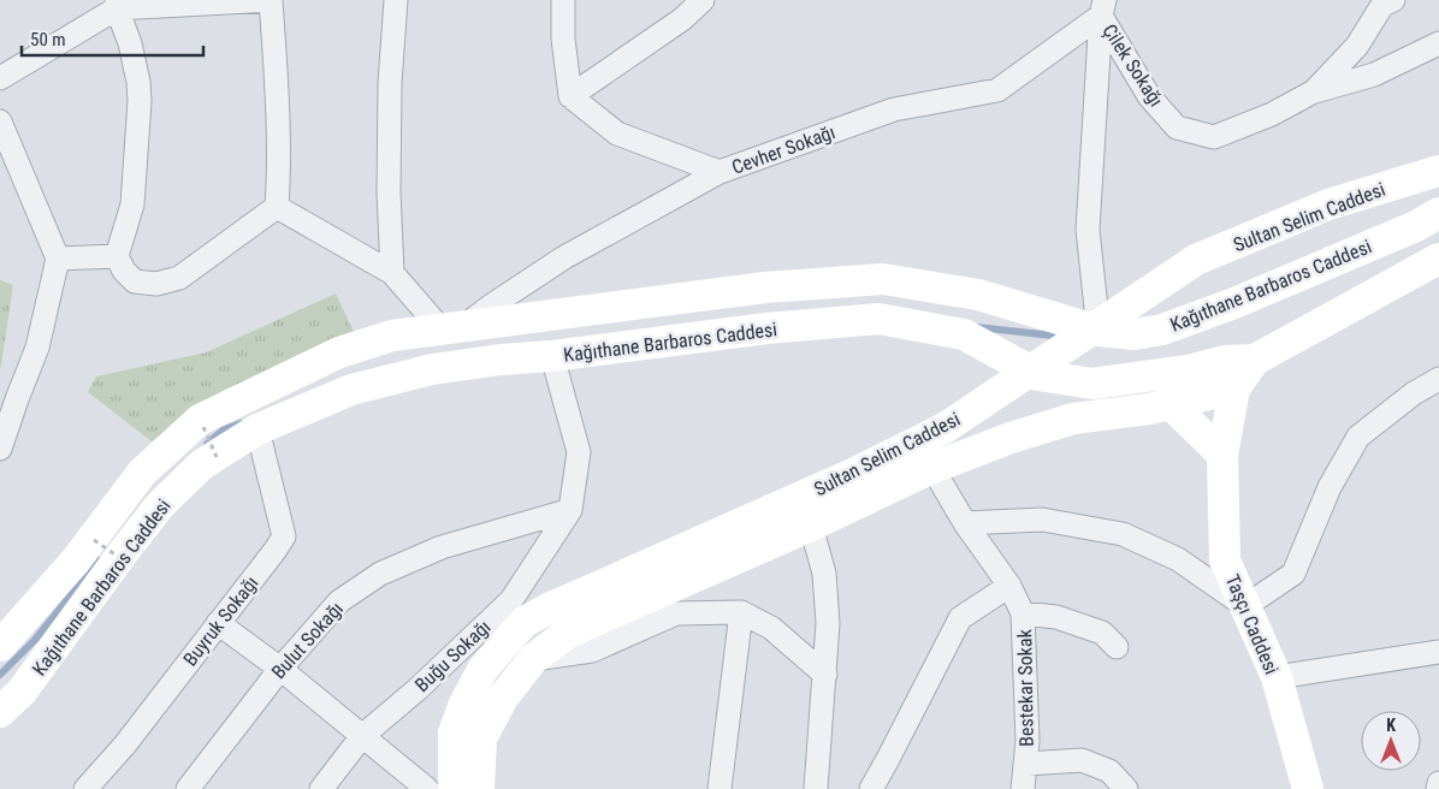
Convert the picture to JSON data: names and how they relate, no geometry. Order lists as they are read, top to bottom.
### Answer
{
  "streets": {
    "main road": ["Sultan Selim Caddesi", "Kağıthane Barbaros Caddesi", "Taşçı Caddesi"],
    "street": [
      "Çilek Sokağı",
      "Cevher Sokağı",
      "Buyruk Sokağı",
      "Bulut Sokağı",
      "Buğu Sokağı",
      "Bestekar Sokak"
    ]
  },
  "crossings": [
    ["Çilek Sokağı", "Cevher Sokağı"],
    ["Cevher Sokağı", "Kağıthane Barbaros Caddesi"],
    ["Sultan Selim Caddesi", "Taşçı Caddesi"],
    ["Sultan Selim Caddesi", "Bestekar Sokak"],
    ["Kağıthane Barbaros Caddesi", "Buyruk Sokağı"],
    ["Bulut Sokağı", "Buğu Sokağı"]
  ],
  "scale_bar": "50 m",
  "north": "top"
}
